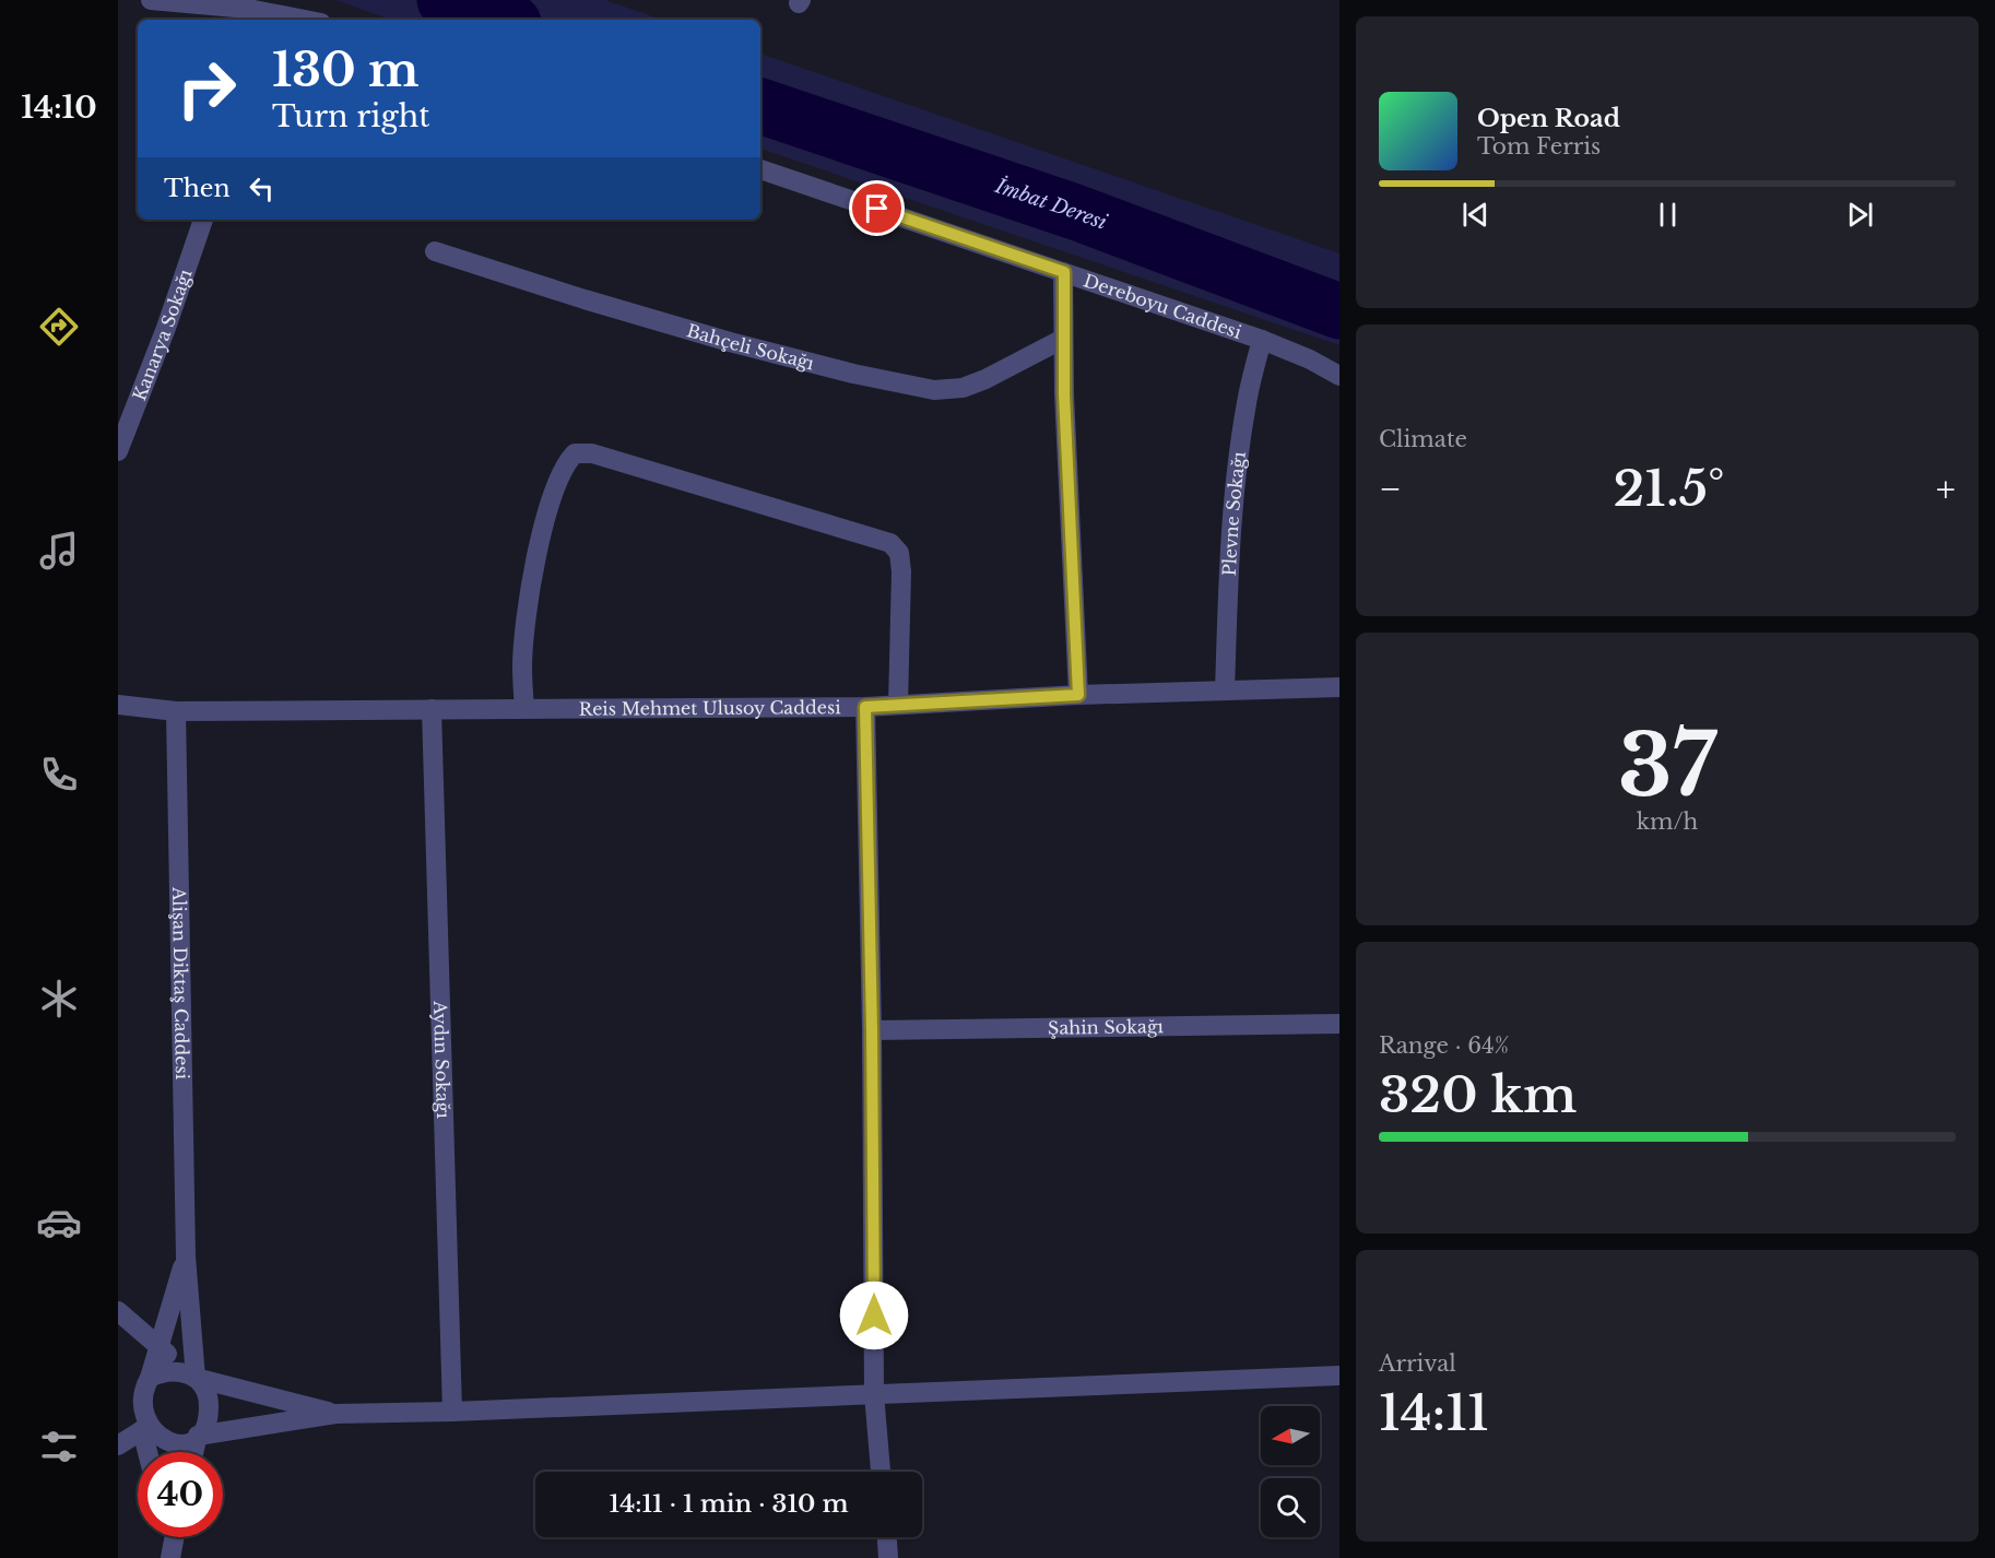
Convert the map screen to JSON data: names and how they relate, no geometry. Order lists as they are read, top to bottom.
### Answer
{
  "streets": {
    "street": [
      "Dereboyu Caddesi",
      "Kanarya Sokağı",
      "Bahçeli Sokağı",
      "Plevne Sokağı",
      "Reis Mehmet Ulusoy Caddesi",
      "Alişan Diktaş Caddesi",
      "Şahin Sokağı",
      "Aydın Sokağı"
    ]
  },
  "crossings": [
    ["Dereboyu Caddesi", "Plevne Sokağı"],
    ["Plevne Sokağı", "Reis Mehmet Ulusoy Caddesi"],
    ["Reis Mehmet Ulusoy Caddesi", "Alişan Diktaş Caddesi"],
    ["Reis Mehmet Ulusoy Caddesi", "Aydın Sokağı"]
  ],
  "water": ["İmbat Deresi"],
  "north": "left",
  "page": {
    "tabs": "14:10",
    "turn": ["130 m", "Turn right"],
    "song": ["Open Road", "Tom Ferris"],
    "then": "Then",
    "tile": [
      "Climate",
      ["37", "km/h"],
      ["Range · 64%", "320 km"],
      ["Arrival", "14:11"]
    ],
    "heat": ["−", "21.5°", "+"],
    "limit": "40",
    "trip": "14:11 · 1 min · 310 m"
  }
}
